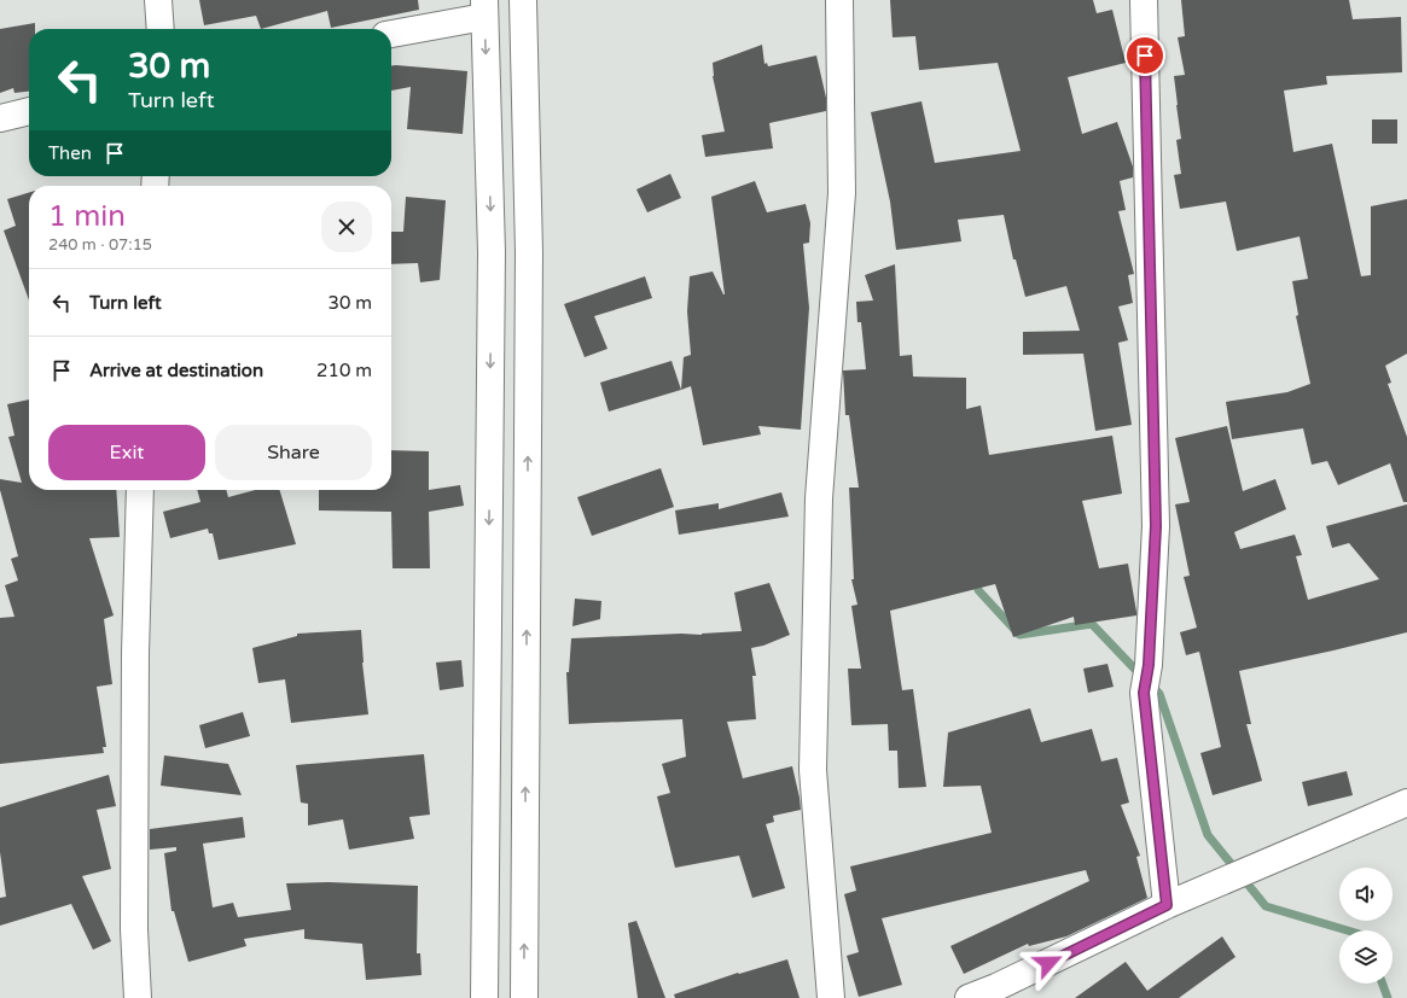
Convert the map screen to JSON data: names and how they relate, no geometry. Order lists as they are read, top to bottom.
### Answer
{
  "page": {
    "turn": ["30 m", "Turn left"],
    "then": "Then",
    "heading": ["1 min", "240 m · 07:15"],
    "list": [
      {
        "name": "Turn left",
        "value": "30 m"
      },
      {
        "name": "Arrive at destination",
        "value": "210 m"
      }
    ],
    "buttons": ["Exit", "Share"]
  }
}
